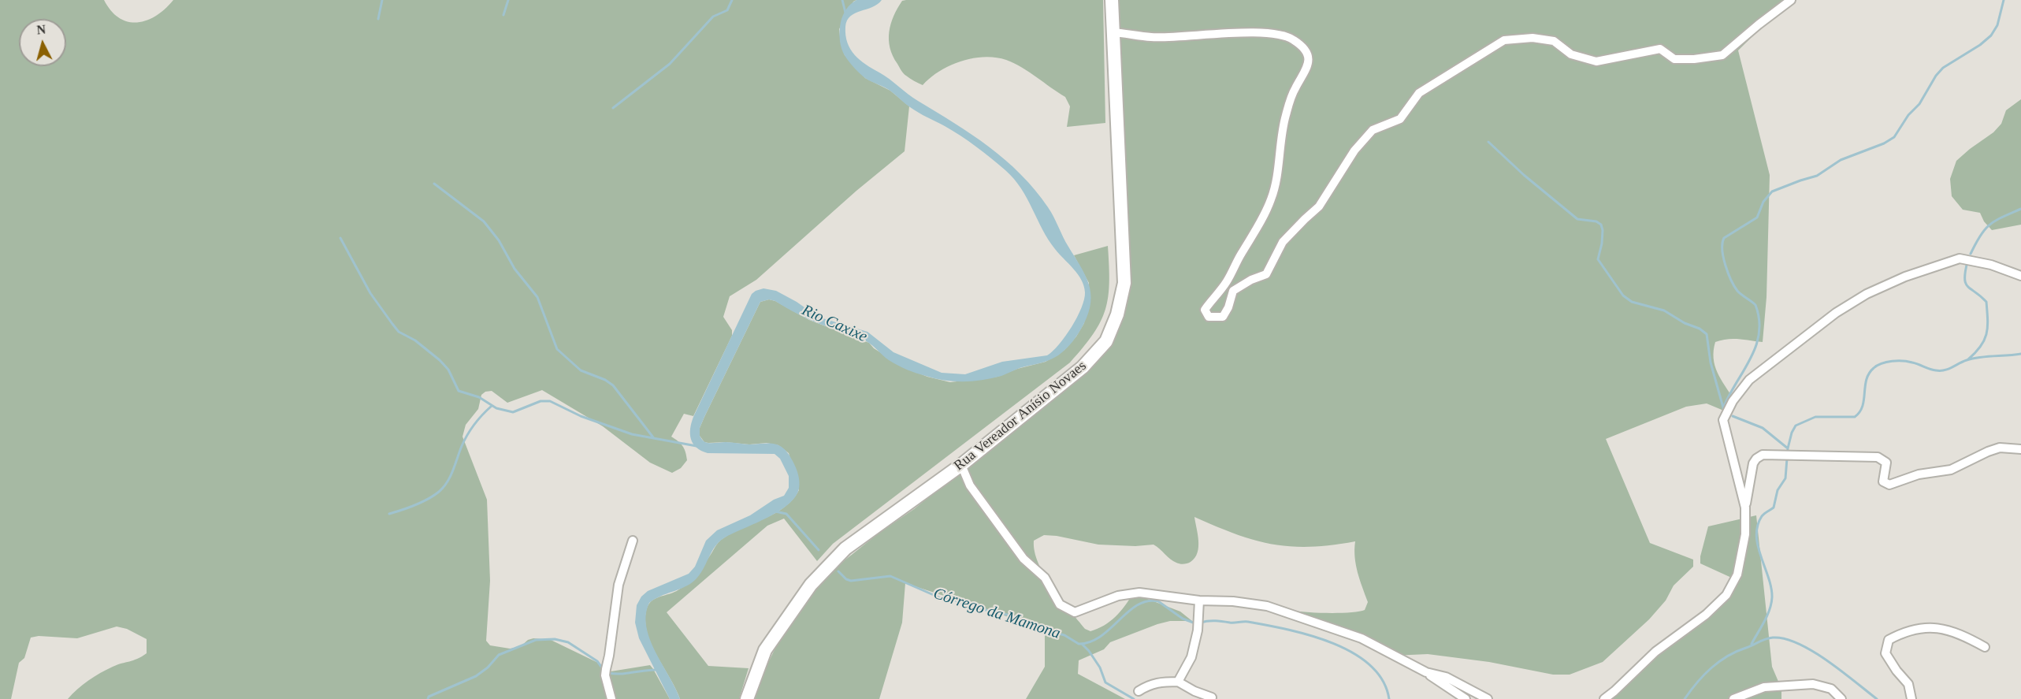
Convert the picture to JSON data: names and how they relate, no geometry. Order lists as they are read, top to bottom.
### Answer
{
  "streets": {
    "main road": ["Rua Vereador Anísio Novaes"]
  },
  "water": ["Rio Caxixe", "Córrego da Mamona"],
  "north": "top"
}
